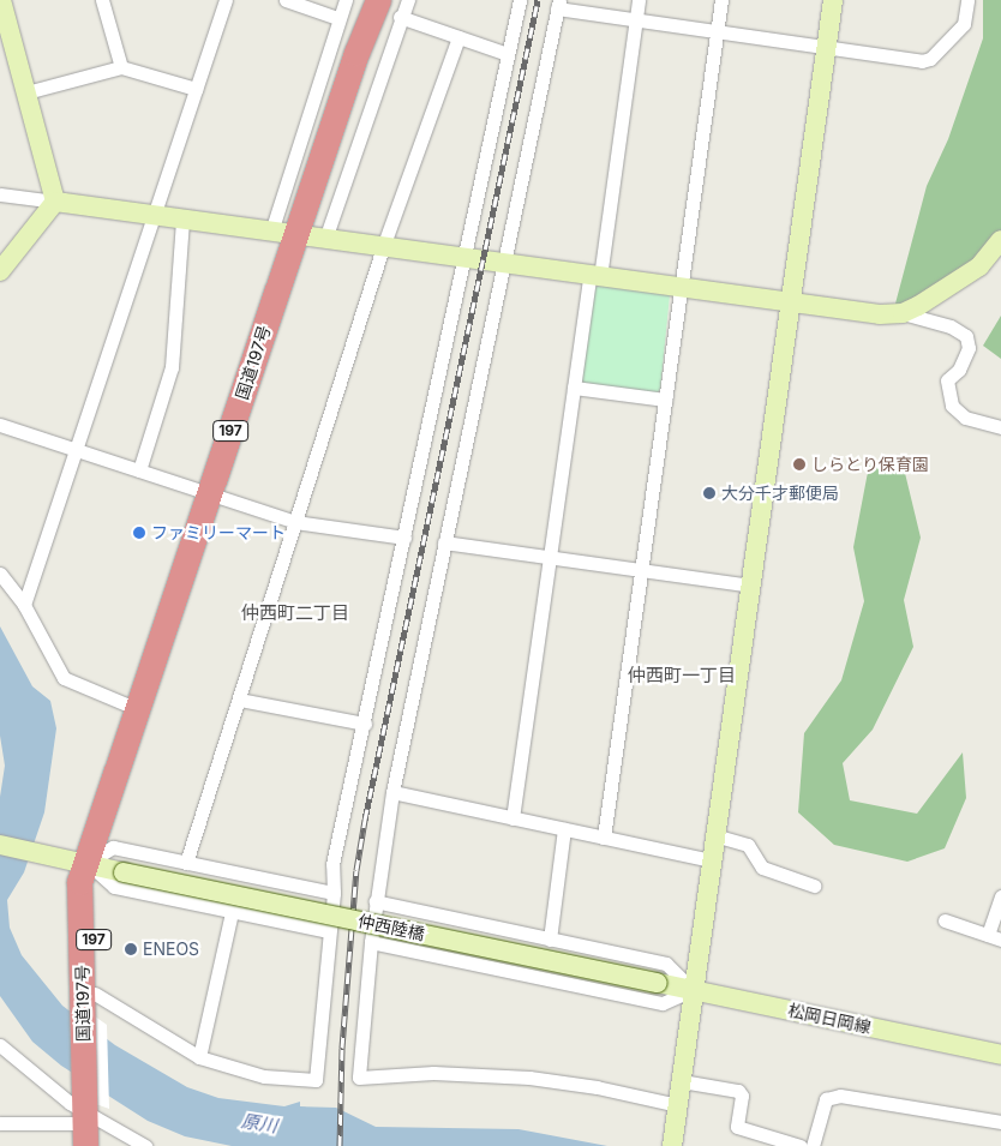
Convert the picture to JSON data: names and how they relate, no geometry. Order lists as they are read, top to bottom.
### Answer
{
  "streets": {
    "highway": ["国道197号", "197"],
    "street": ["仲西陸橋", "松岡日岡線"]
  },
  "crossings": [
    ["国道197号", "仲西陸橋"],
    ["仲西陸橋", "松岡日岡線"]
  ],
  "districts": ["仲西町二丁目", "仲西町一丁目"],
  "water": ["原川"],
  "places": [
    "しらとり保育園",
    "大分千才郵便局",
    "ファミリーマート",
    "ENEOS"
  ]
}
